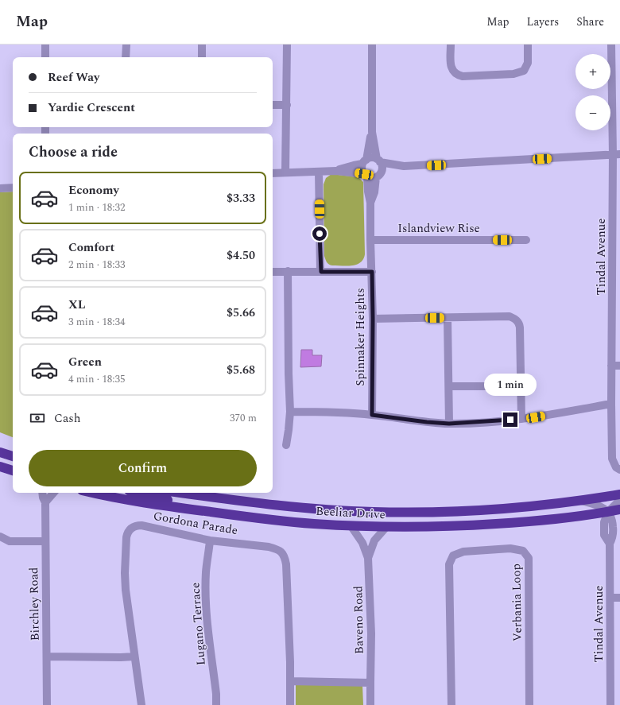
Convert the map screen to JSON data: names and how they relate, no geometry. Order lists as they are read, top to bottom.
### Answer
{
  "streets": {
    "highway": ["Beeliar Drive"],
    "street": [
      "Islandview Rise",
      "Tindal Avenue",
      "Spinnaker Heights",
      "Gordona Parade",
      "Verbania Loop",
      "Birchley Road",
      "Baveno Road",
      "Lugano Terrace"
    ]
  },
  "crossings": [
    ["Islandview Rise", "Spinnaker Heights"],
    ["Tindal Avenue", "Beeliar Drive"],
    ["Beeliar Drive", "Baveno Road"],
    ["Gordona Parade", "Lugano Terrace"]
  ],
  "page": {
    "header": "Map",
    "nav": ["Map", "Layers", "Share"],
    "map_buttons": ["+", "−"],
    "banner": ["Reef Way", "Yardie Crescent"],
    "heading": "Choose a ride",
    "list": [
      {
        "name": "Economy",
        "note": "1 min · 18:32",
        "value": "$3.33"
      },
      {
        "name": "Comfort",
        "note": "2 min · 18:33",
        "value": "$4.50"
      },
      {
        "name": "XL",
        "note": "3 min · 18:34",
        "value": "$5.66"
      },
      {
        "name": "Green",
        "note": "4 min · 18:35",
        "value": "$5.68"
      }
    ],
    "bubble": "1 min",
    "pay": ["Cash", "370 m"],
    "buttons": "Confirm"
  }
}
